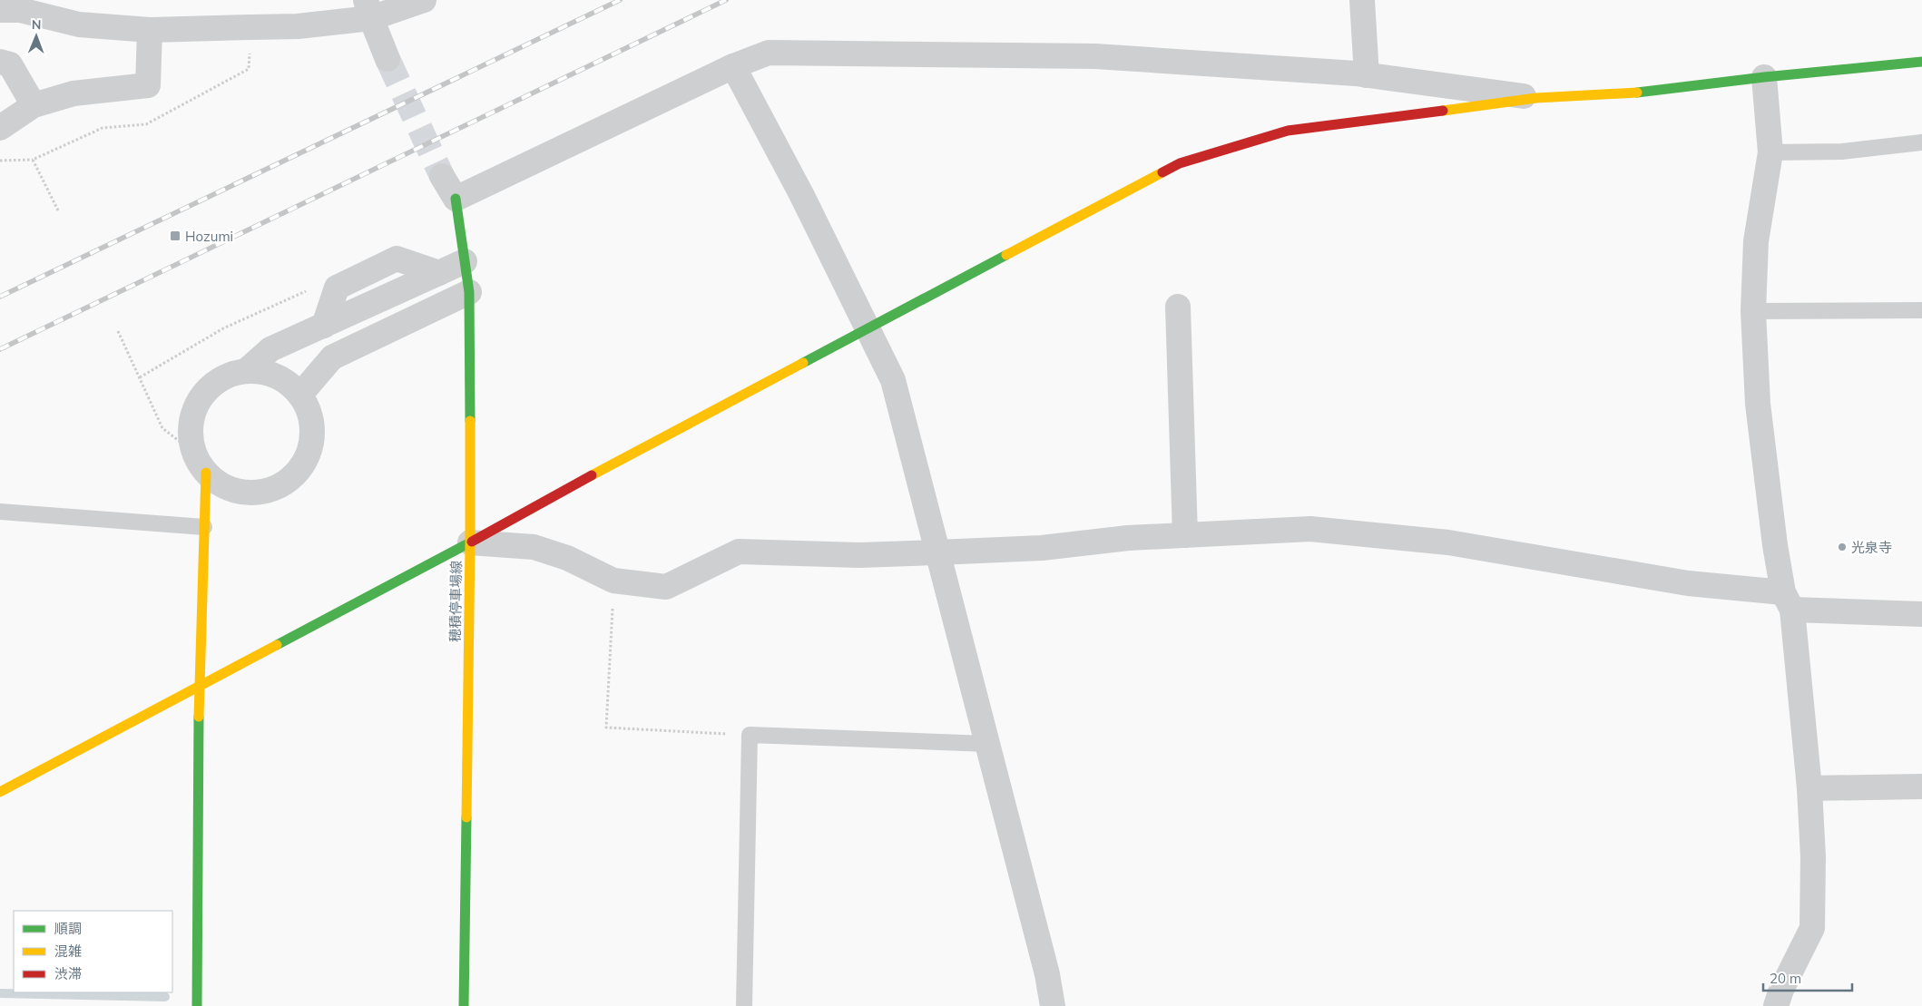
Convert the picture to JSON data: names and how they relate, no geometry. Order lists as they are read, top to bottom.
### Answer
{
  "streets": {
    "street": ["穂積停車場線"]
  },
  "places": {
    "transit": ["Hozumi"],
    "other": ["光泉寺"]
  },
  "legend": ["順調", "混雑", "渋滞"],
  "scale_bar": "20 m",
  "north": "top"
}
